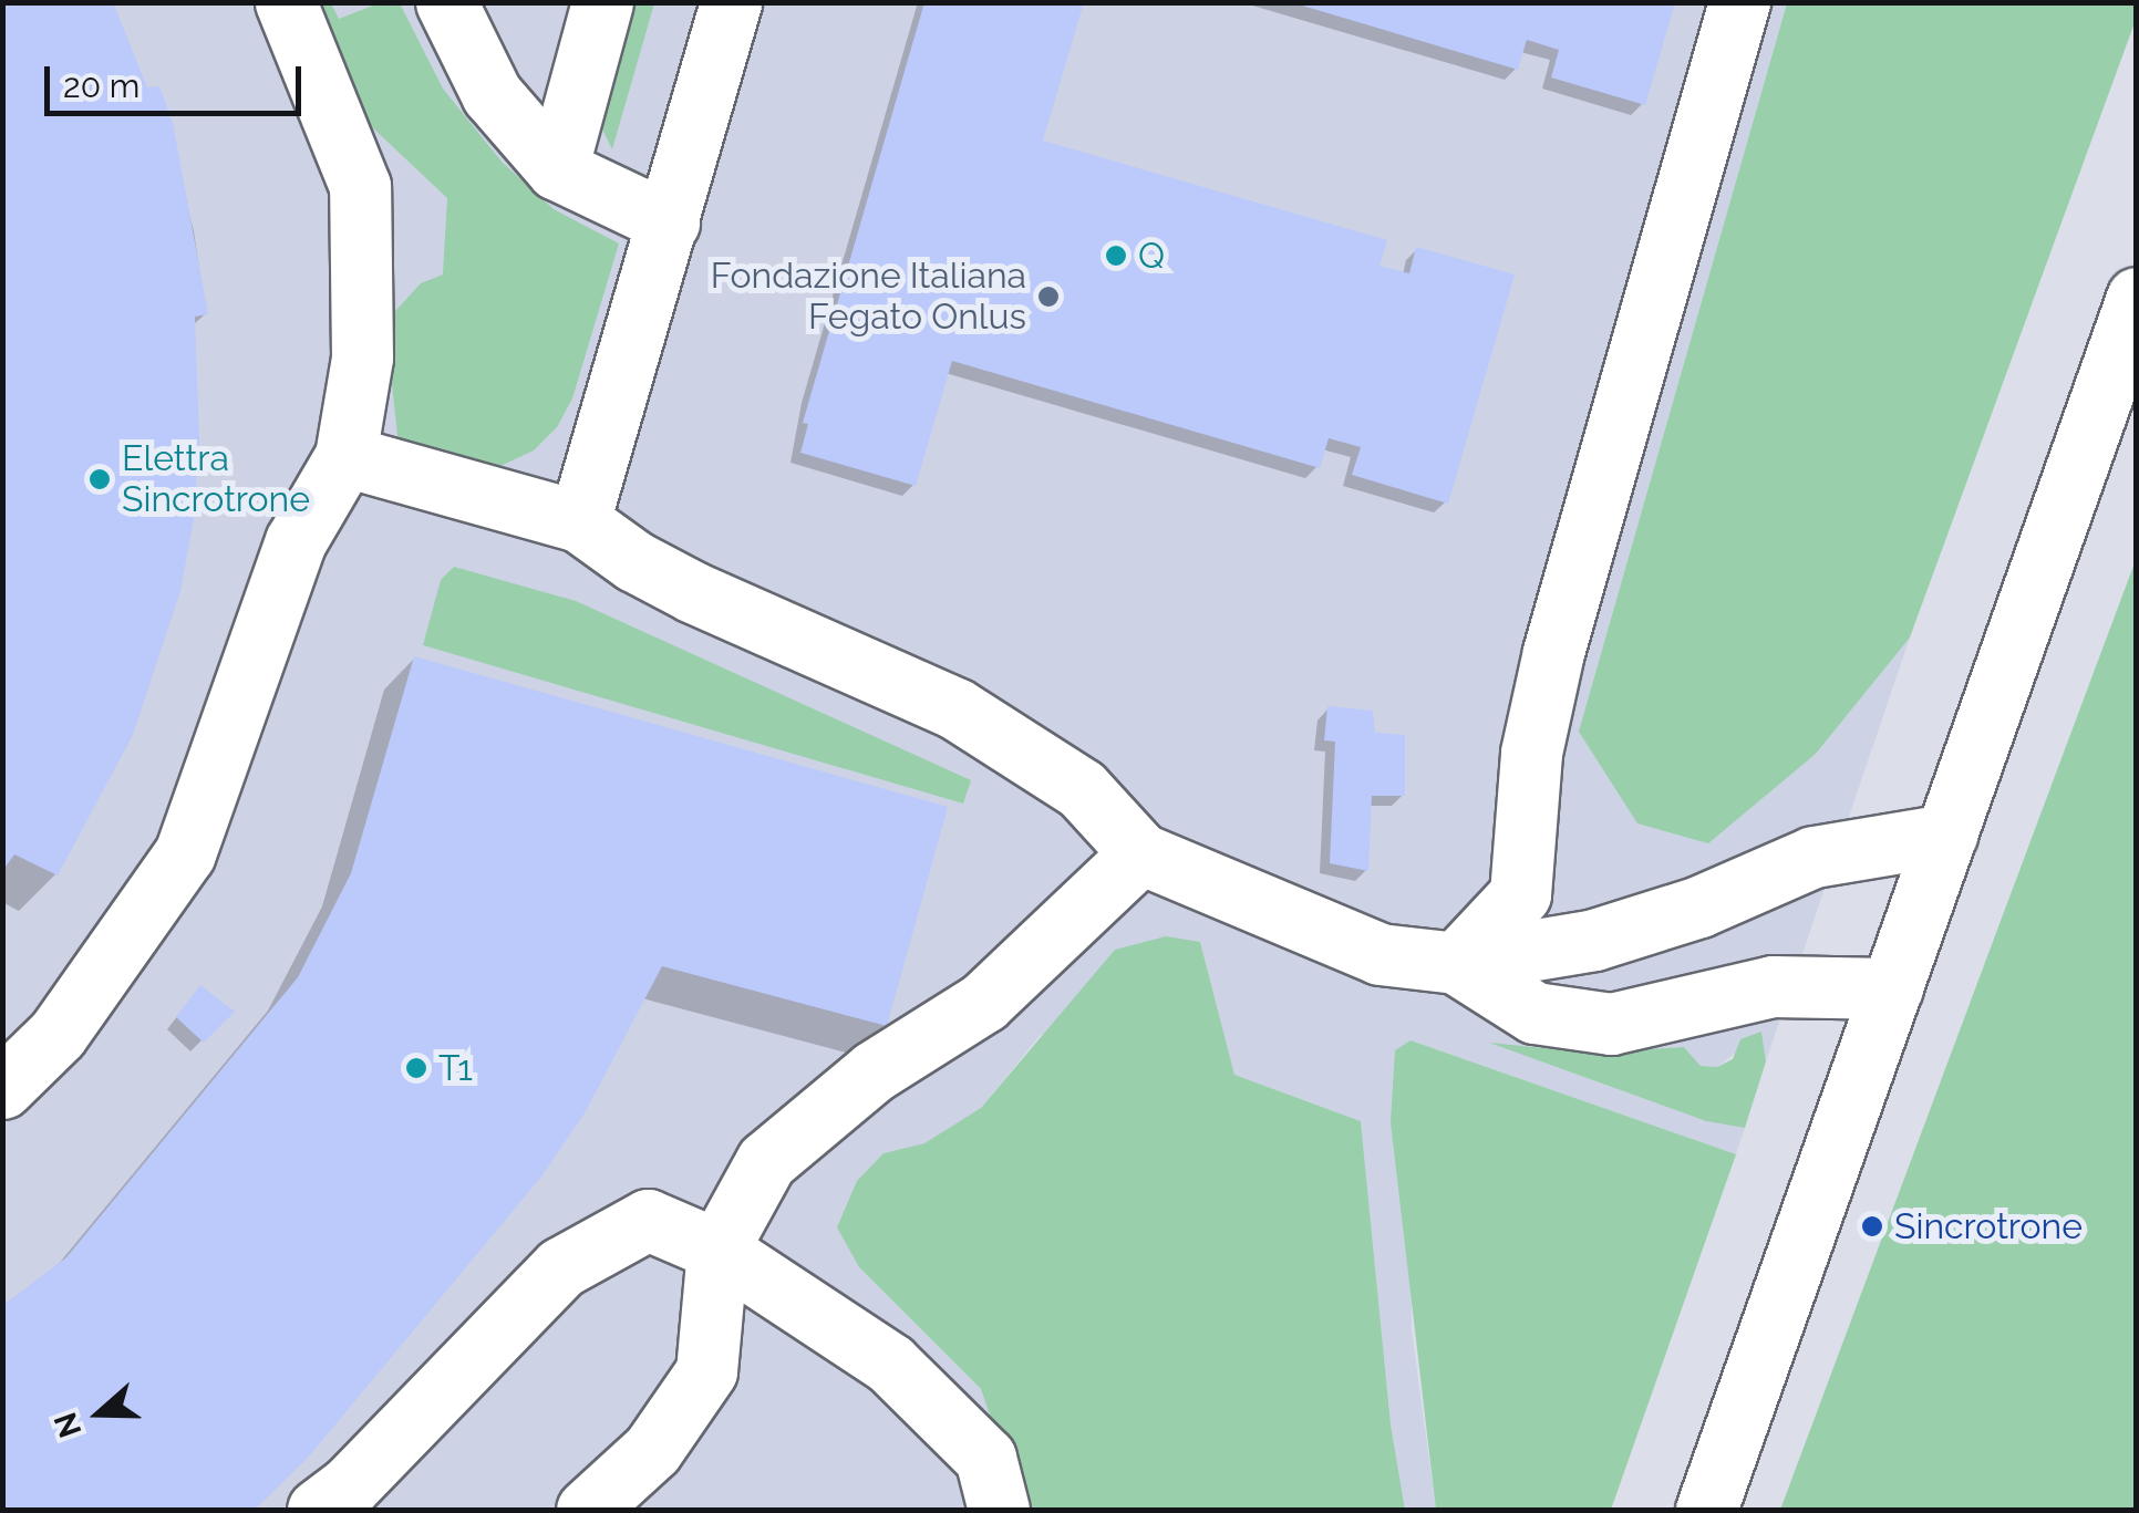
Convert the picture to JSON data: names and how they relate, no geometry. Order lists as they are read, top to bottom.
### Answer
{
  "places": [
    "Q",
    "Fondazione Italiana Fegato Onlus",
    "Elettra Sincrotrone",
    "T1",
    "Sincrotrone"
  ],
  "scale_bar": "20 m",
  "north": "left"
}
